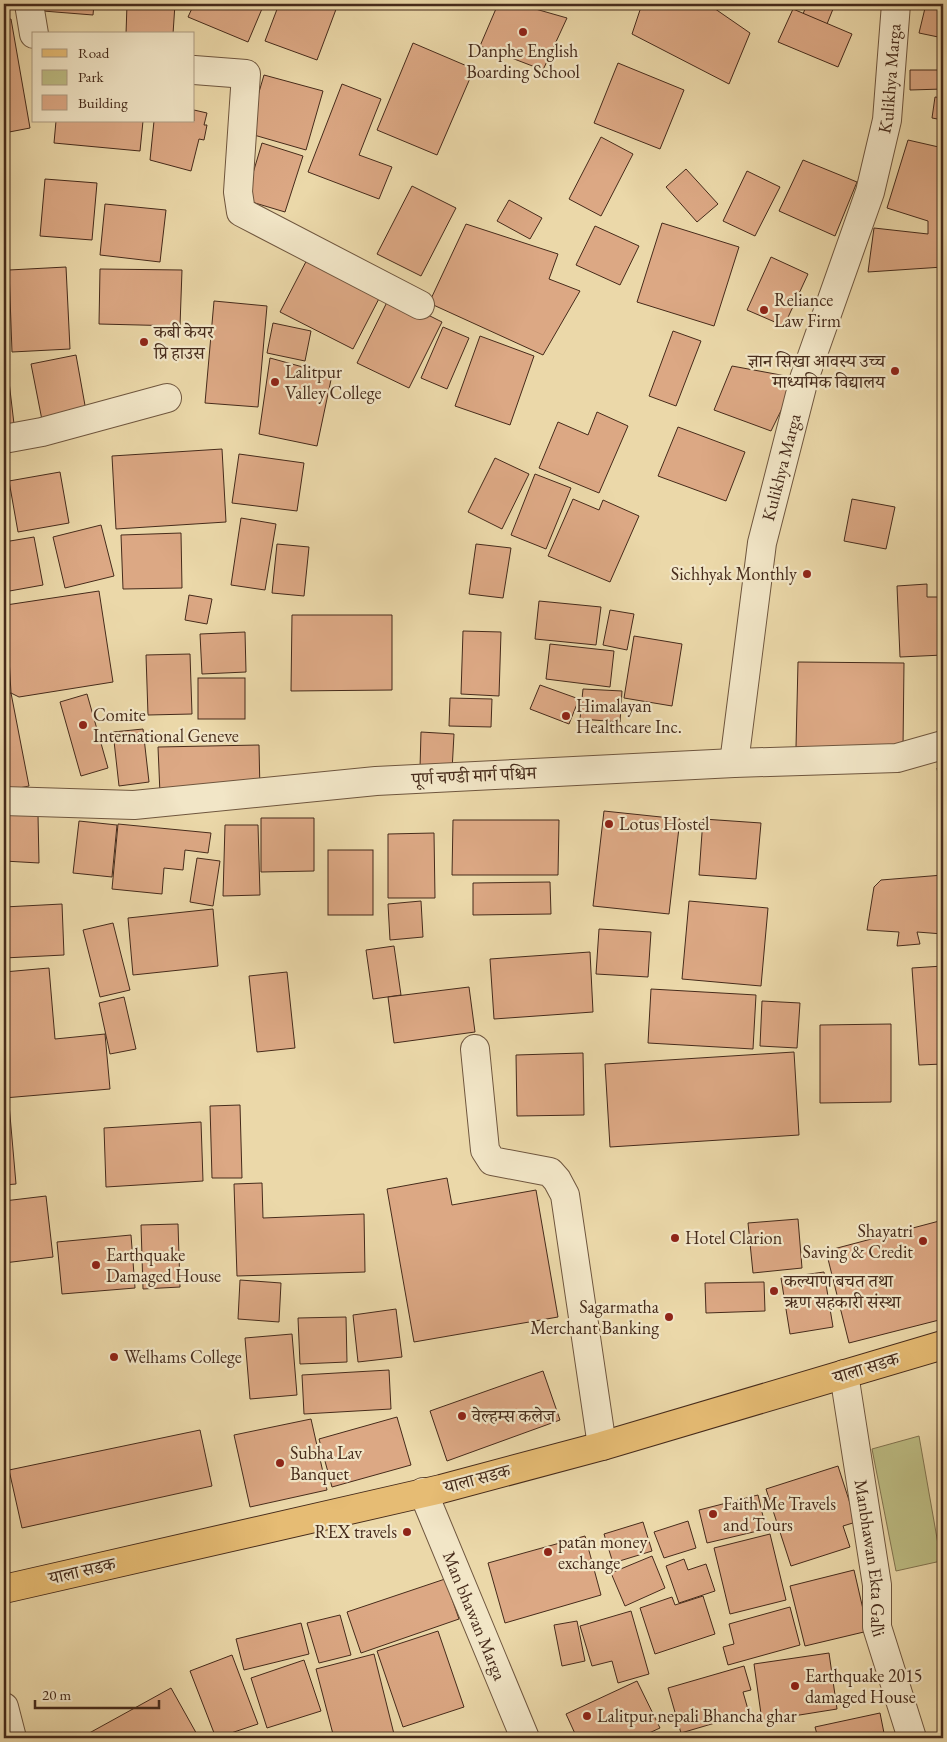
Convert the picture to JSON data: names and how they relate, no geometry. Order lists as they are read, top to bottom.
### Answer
{
  "streets": {
    "main road": ["याला सडक"],
    "street": [
      "Kulikhya Marga",
      "पूर्ण चण्डी मार्ग पश्चिम",
      "Manbhawan Ekta Galli",
      "Man bhawan Marga"
    ]
  },
  "crossings": [
    ["Kulikhya Marga", "पूर्ण चण्डी मार्ग पश्चिम"],
    ["याला सडक", "Manbhawan Ekta Galli"],
    ["याला सडक", "Man bhawan Marga"]
  ],
  "places": [
    "Danphe English Boarding School",
    "Reliance Law Firm",
    "कबी केयर प्रि हाउस",
    "ज्ञान सिखा आवस्य उच्च माध्यमिक विद्यालय",
    "Lalitpur Valley College",
    "Sichhyak Monthly",
    "Himalayan Healthcare Inc.",
    "Comite International Geneve",
    "Lotus Hostel",
    "Hotel Clarion",
    "Shayatri Saving & Credit",
    "Earthquake Damaged House",
    "कल्याण बचत तथा ऋण सहकारी संस्था",
    "Sagarmatha Merchant Banking",
    "Welhams College",
    "वेल्हम्स कलेज",
    "Subha Lav Banquet",
    "Faith Me Travels and Tours",
    "REX travels",
    "patan money exchange",
    "Earthquake 2015 damaged House",
    "Lalitpur nepali Bhancha ghar"
  ],
  "legend": ["Road", "Park", "Building"],
  "scale_bar": "20 m"
}
